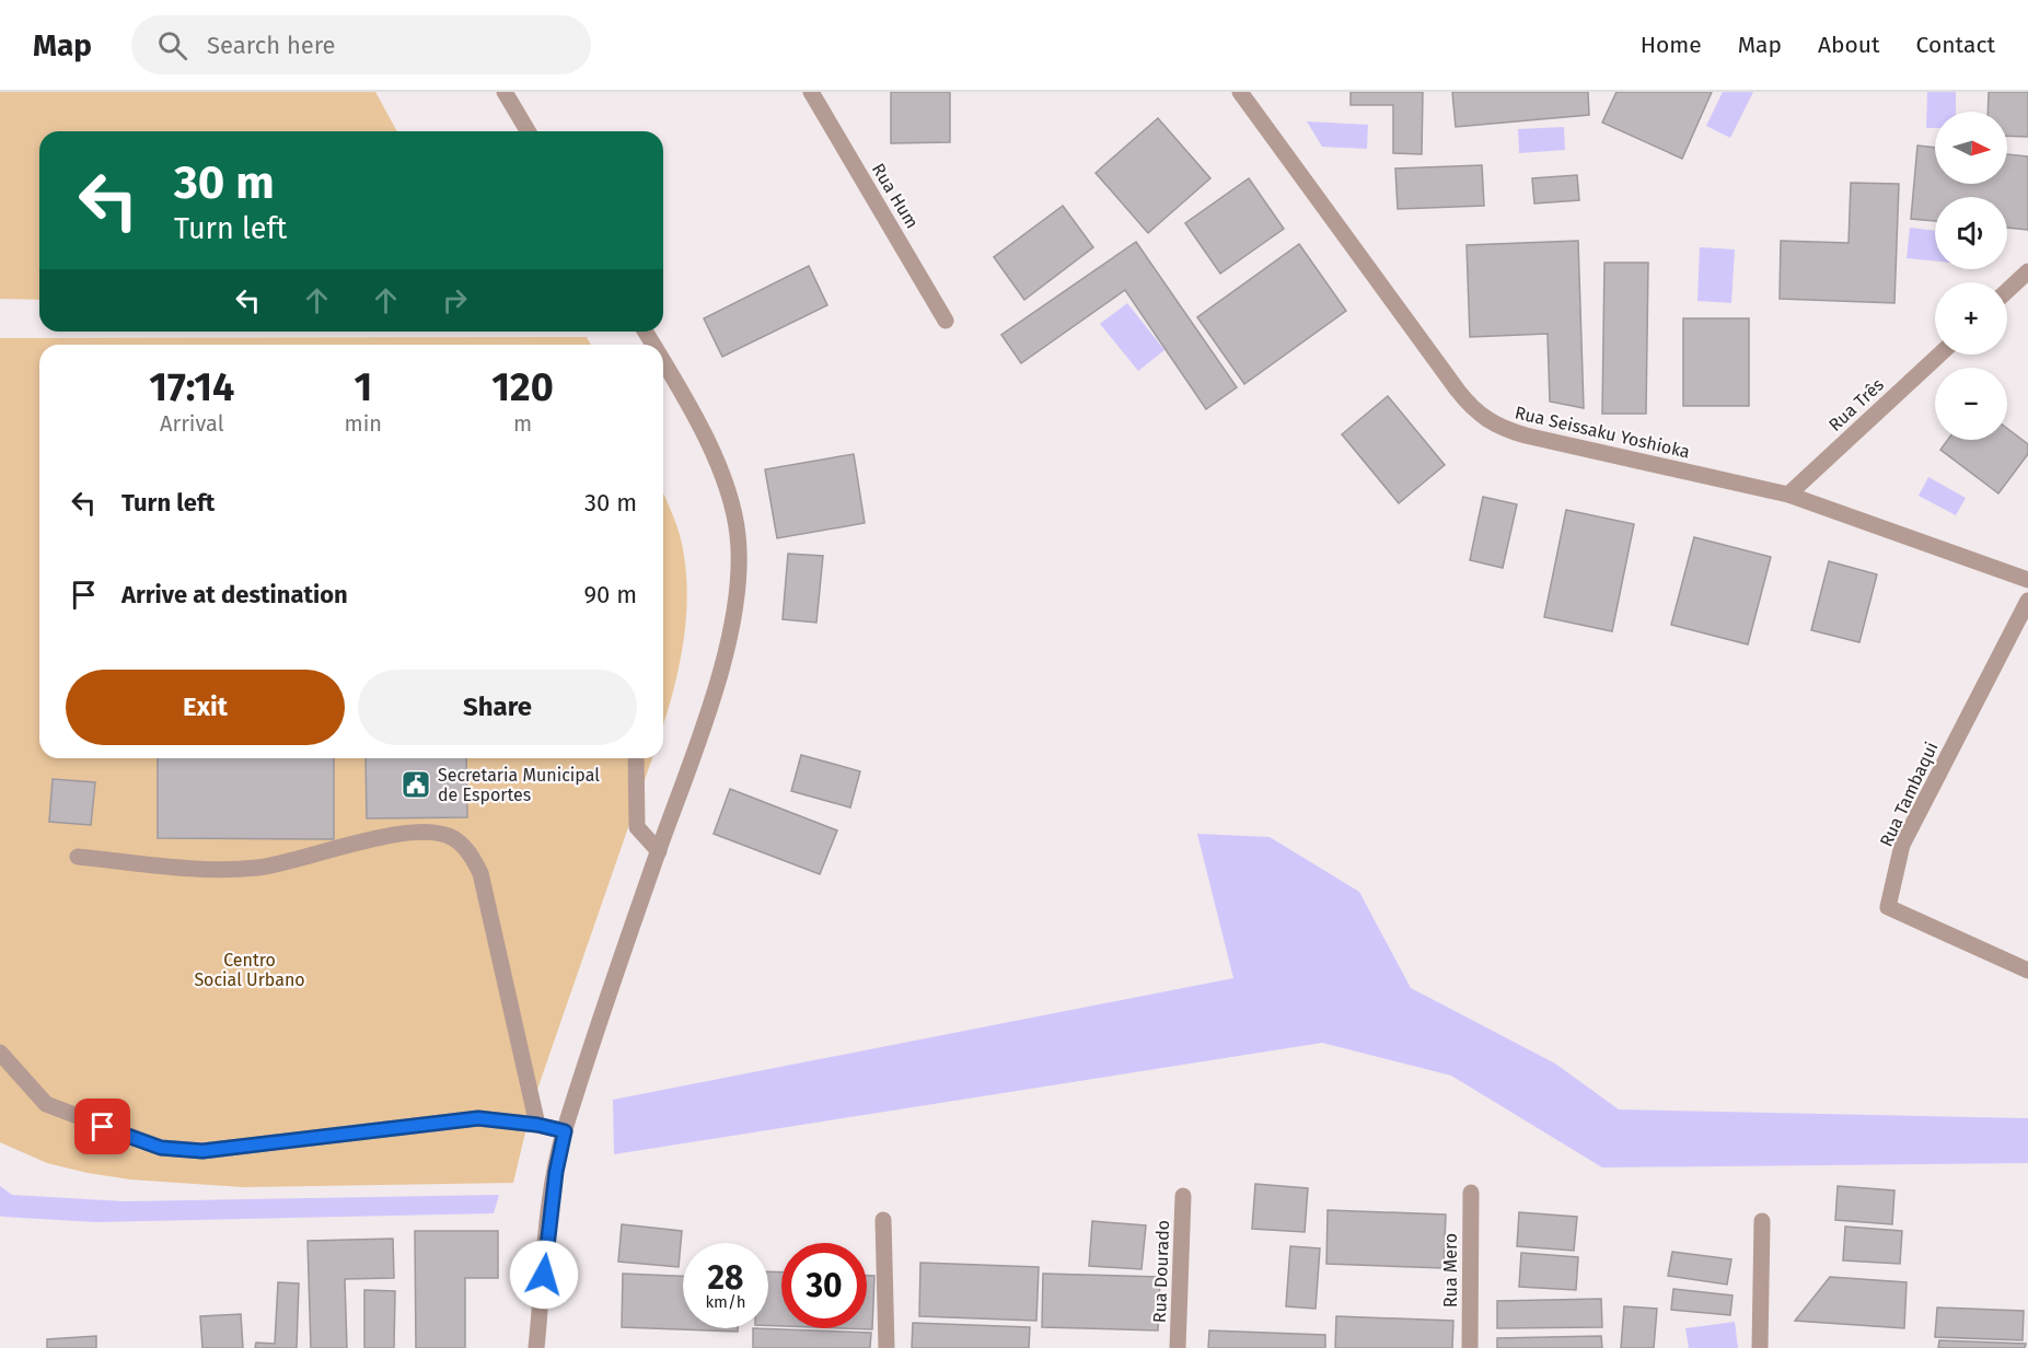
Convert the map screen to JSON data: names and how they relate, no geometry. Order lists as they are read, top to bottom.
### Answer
{
  "streets": {
    "street": [
      "Rua Hum",
      "Rua Três",
      "Rua Seissaku Yoshioka",
      "Rua Tambaqui",
      "Rua Mero",
      "Rua Dourado"
    ]
  },
  "crossings": [
    ["Rua Três", "Rua Seissaku Yoshioka"]
  ],
  "parks": ["Centro Social Urbano"],
  "places": {
    "public building": ["Secretaria Municipal de Esportes"]
  },
  "north": "right",
  "page": {
    "header": "Map",
    "search": "Search here",
    "nav": [
      "Home",
      "Map",
      "About",
      "Contact"
    ],
    "map_buttons": ["+", "−"],
    "turn": ["30 m", "Turn left"],
    "eta": [
      "17:14",
      "Arrival",
      "1",
      "min",
      "120",
      "m"
    ],
    "list": [
      {
        "name": "Turn left",
        "value": "30 m"
      },
      {
        "name": "Arrive at destination",
        "value": "90 m"
      }
    ],
    "buttons": ["Exit", "Share"],
    "speed": "28 km/h",
    "limit": "30"
  }
}
